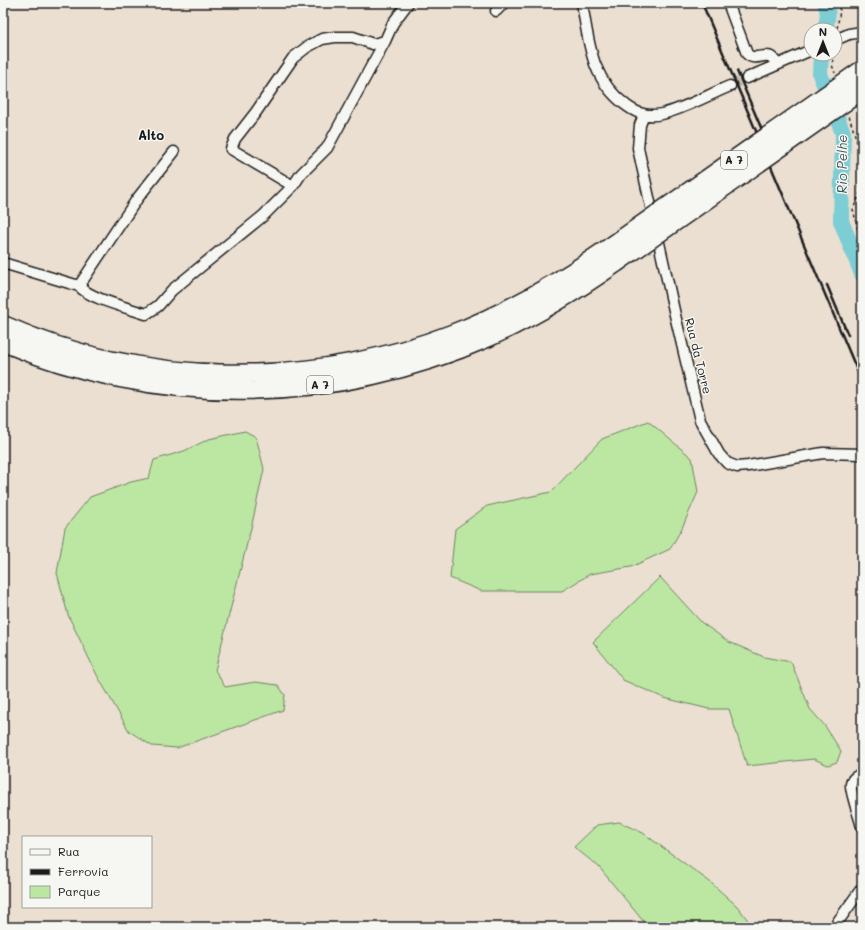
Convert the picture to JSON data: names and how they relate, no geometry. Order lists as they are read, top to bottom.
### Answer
{
  "streets": {
    "highway": ["A 7"],
    "street": ["Rua da Torre"]
  },
  "districts": ["Alto"],
  "water": ["Rio Pelhe"],
  "legend": ["Rua", "Ferrovia", "Parque"],
  "north": "top"
}
